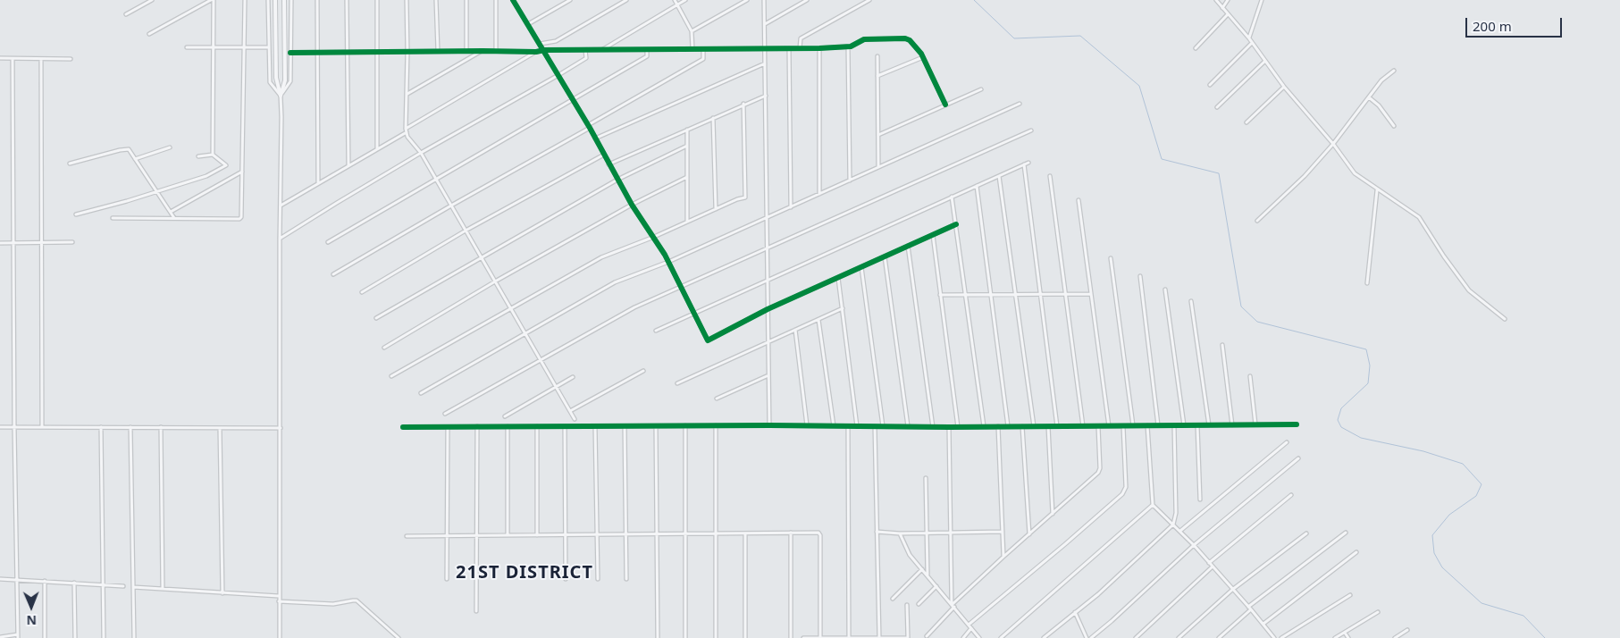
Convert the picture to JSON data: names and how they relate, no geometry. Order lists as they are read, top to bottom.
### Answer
{
  "districts": ["21ST DISTRICT"],
  "scale_bar": "200 m",
  "north": "bottom"
}
